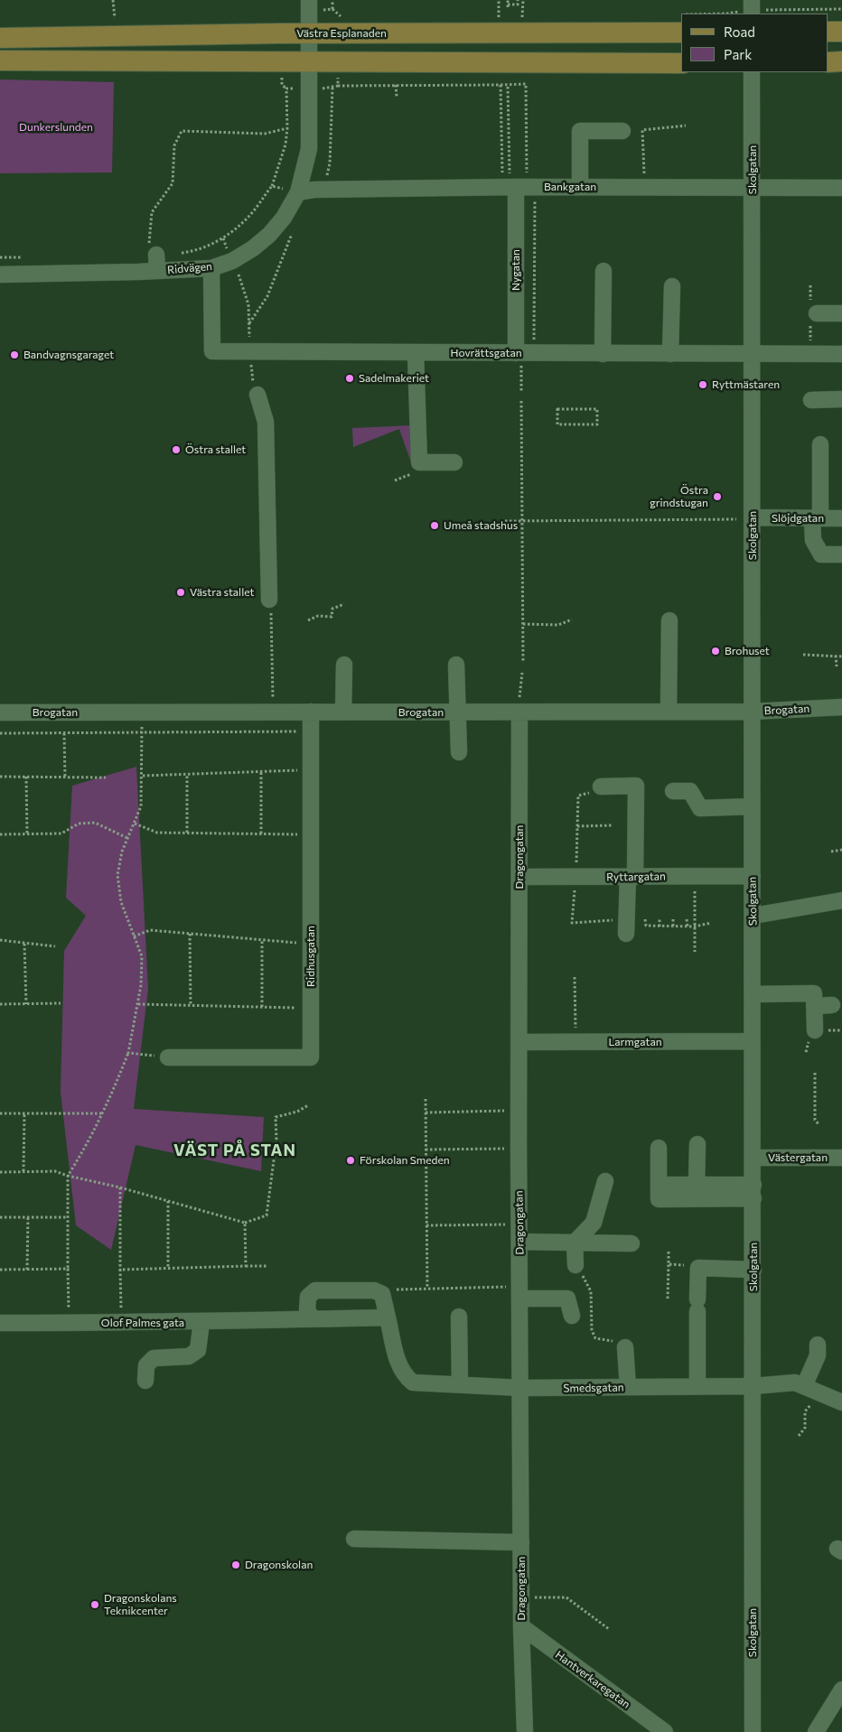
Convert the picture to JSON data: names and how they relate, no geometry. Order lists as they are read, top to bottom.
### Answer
{
  "streets": {
    "main road": ["Västra Esplanaden"],
    "street": [
      "Skolgatan",
      "Bankgatan",
      "Ridvägen",
      "Nygatan",
      "Hovrättsgatan",
      "Slöjdgatan",
      "Brogatan",
      "Dragongatan",
      "Ryttargatan",
      "Ridhusgatan",
      "Larmgatan",
      "Västergatan",
      "Olof Palmes gata",
      "Smedsgatan",
      "Hantverkaregatan"
    ]
  },
  "crossings": [
    ["Västra Esplanaden", "Ridvägen"],
    ["Skolgatan", "Bankgatan"],
    ["Skolgatan", "Hovrättsgatan"],
    ["Skolgatan", "Slöjdgatan"],
    ["Skolgatan", "Brogatan"],
    ["Skolgatan", "Ryttargatan"],
    ["Skolgatan", "Larmgatan"],
    ["Skolgatan", "Västergatan"],
    ["Skolgatan", "Smedsgatan"],
    ["Bankgatan", "Ridvägen"],
    ["Bankgatan", "Nygatan"],
    ["Ridvägen", "Hovrättsgatan"],
    ["Nygatan", "Hovrättsgatan"],
    ["Brogatan", "Dragongatan"],
    ["Brogatan", "Ridhusgatan"],
    ["Dragongatan", "Ryttargatan"],
    ["Dragongatan", "Larmgatan"],
    ["Dragongatan", "Smedsgatan"],
    ["Dragongatan", "Hantverkaregatan"]
  ],
  "districts": ["VÄST PÅ STAN"],
  "parks": ["Dunkerslunden"],
  "places": [
    "Bandvagnsgaraget",
    "Sadelmakeriet",
    "Ryttmästaren",
    "Östra stallet",
    "Östra grindstugan",
    "Umeå stadshus",
    "Västra stallet",
    "Brohuset",
    "Förskolan Smeden",
    "Dragonskolan",
    "Dragonskolans Teknikcenter"
  ],
  "legend": ["Road", "Park"]
}
